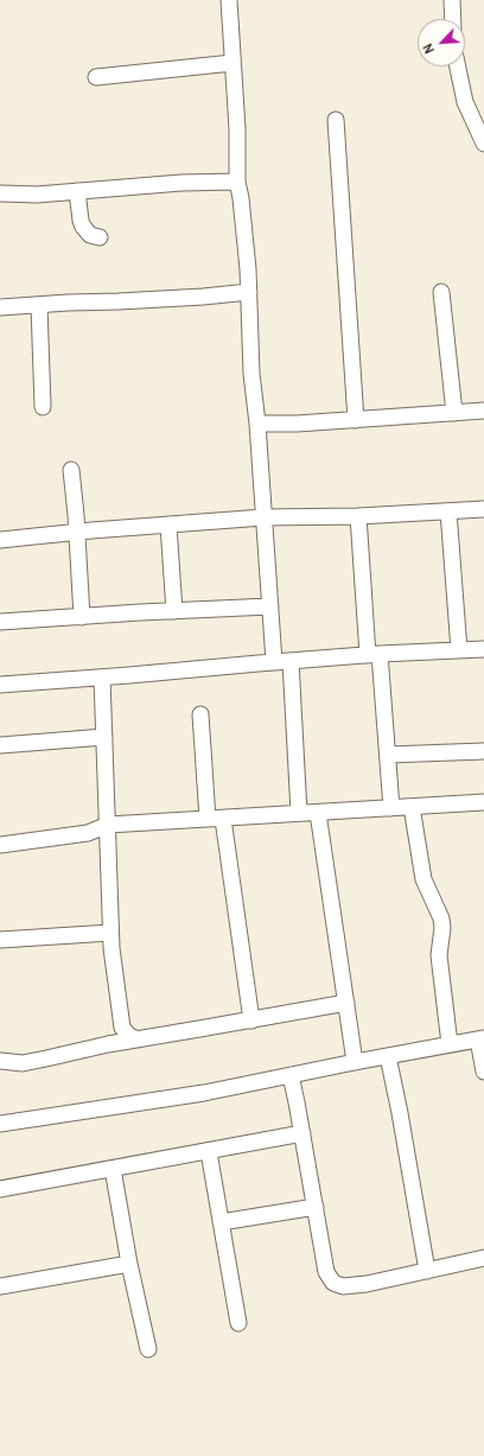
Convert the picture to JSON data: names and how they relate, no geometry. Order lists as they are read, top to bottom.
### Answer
{
  "north": "bottom left"
}
